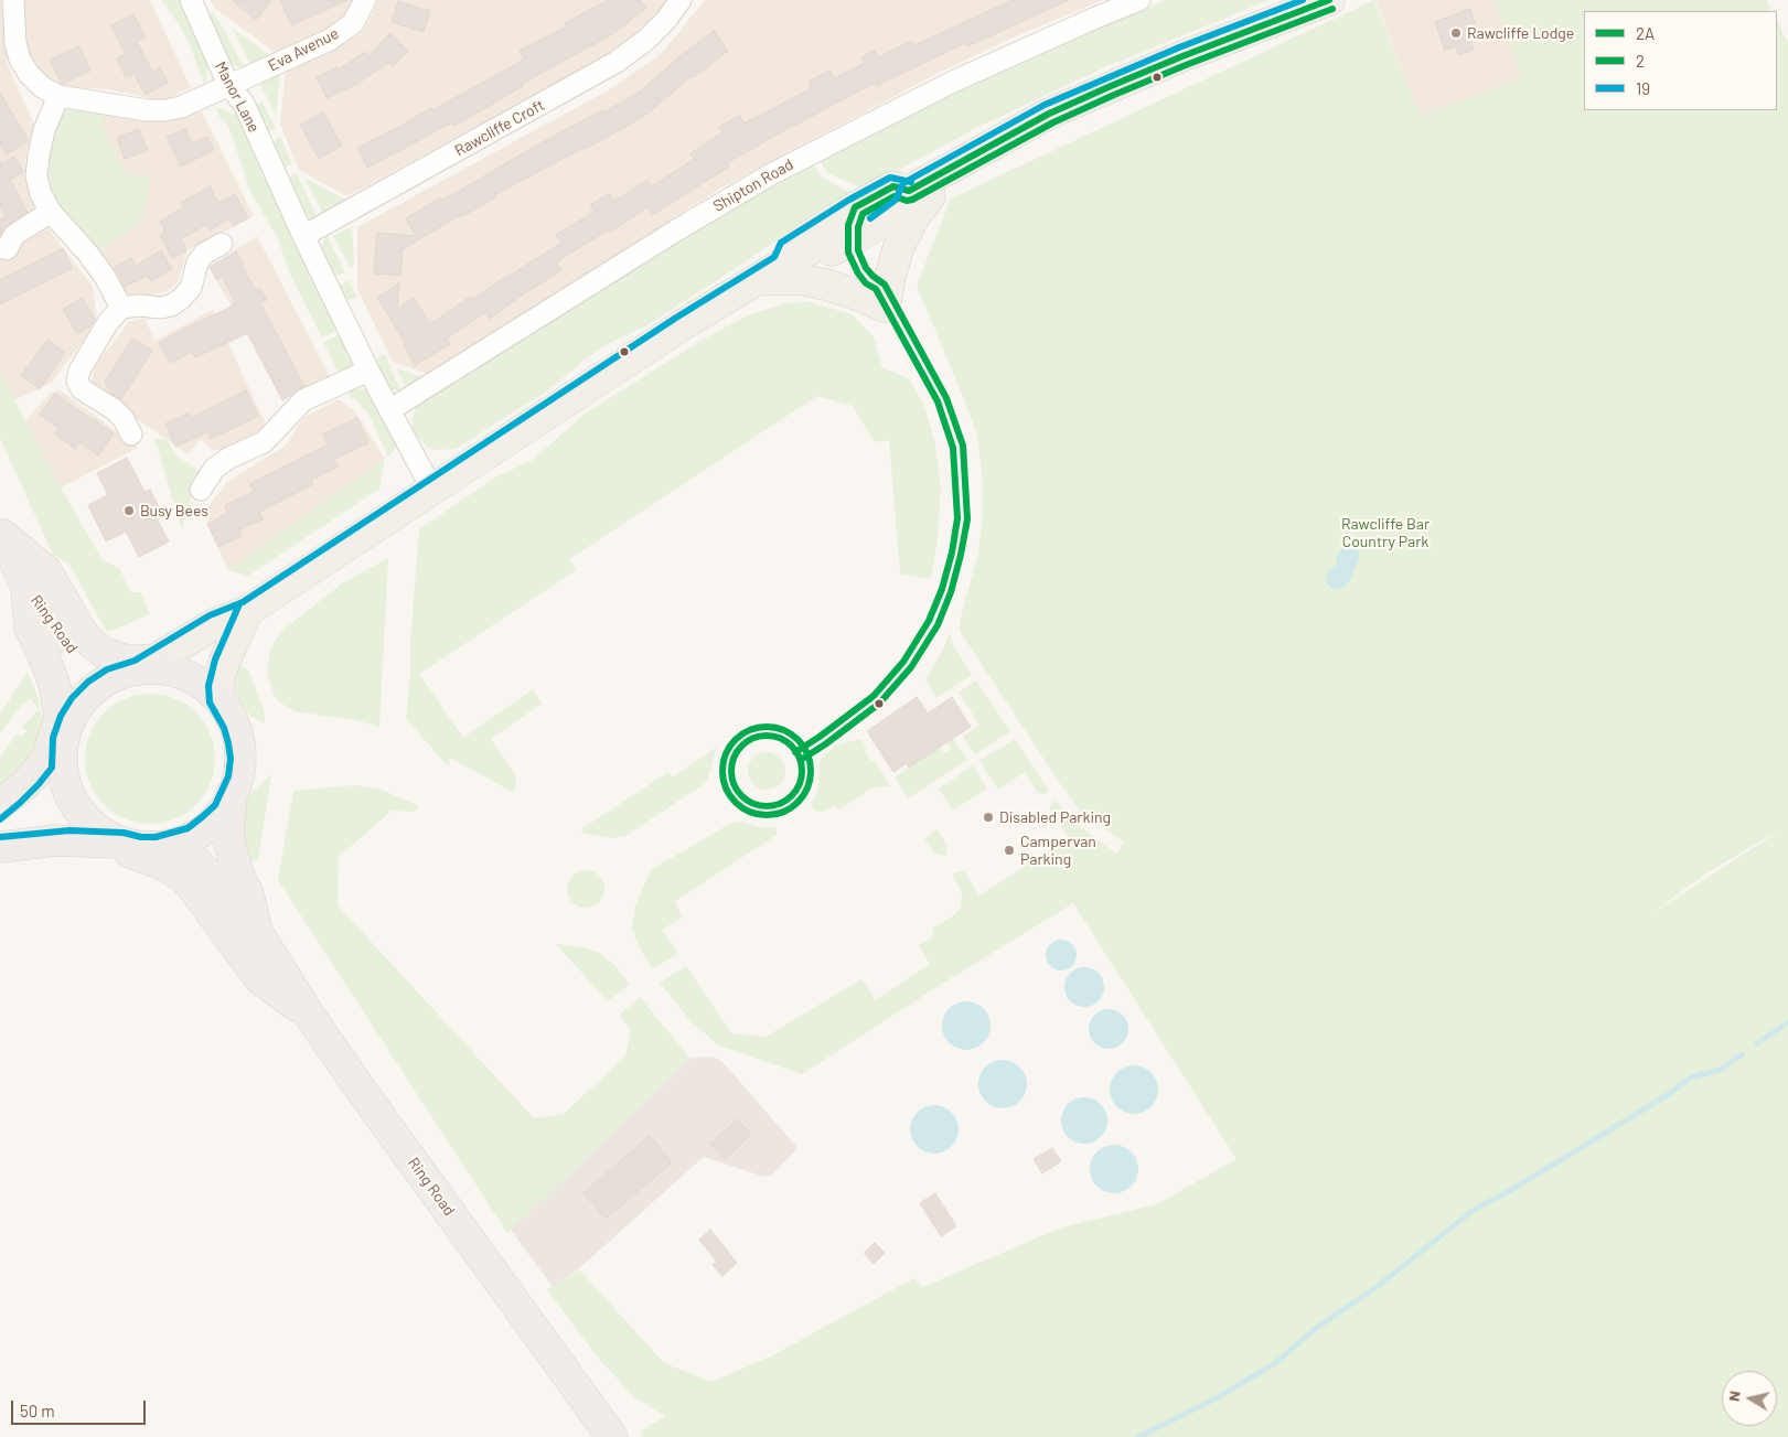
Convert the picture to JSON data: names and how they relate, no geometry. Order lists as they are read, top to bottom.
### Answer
{
  "streets": {
    "highway": ["Ring Road"],
    "street": [
      "Eva Avenue",
      "Manor Lane",
      "Rawcliffe Croft",
      "Shipton Road"
    ]
  },
  "crossings": [
    ["Eva Avenue", "Manor Lane"],
    ["Manor Lane", "Rawcliffe Croft"],
    ["Manor Lane", "Shipton Road"]
  ],
  "parks": ["Rawcliffe Bar Country Park"],
  "places": [
    "Rawcliffe Lodge",
    "Busy Bees",
    "Disabled Parking",
    "Campervan Parking"
  ],
  "lines": ["transit line 2A", "transit line 19", "transit line 2"],
  "legend": ["2A", "2", "19"],
  "scale_bar": "50 m",
  "north": "left"
}
